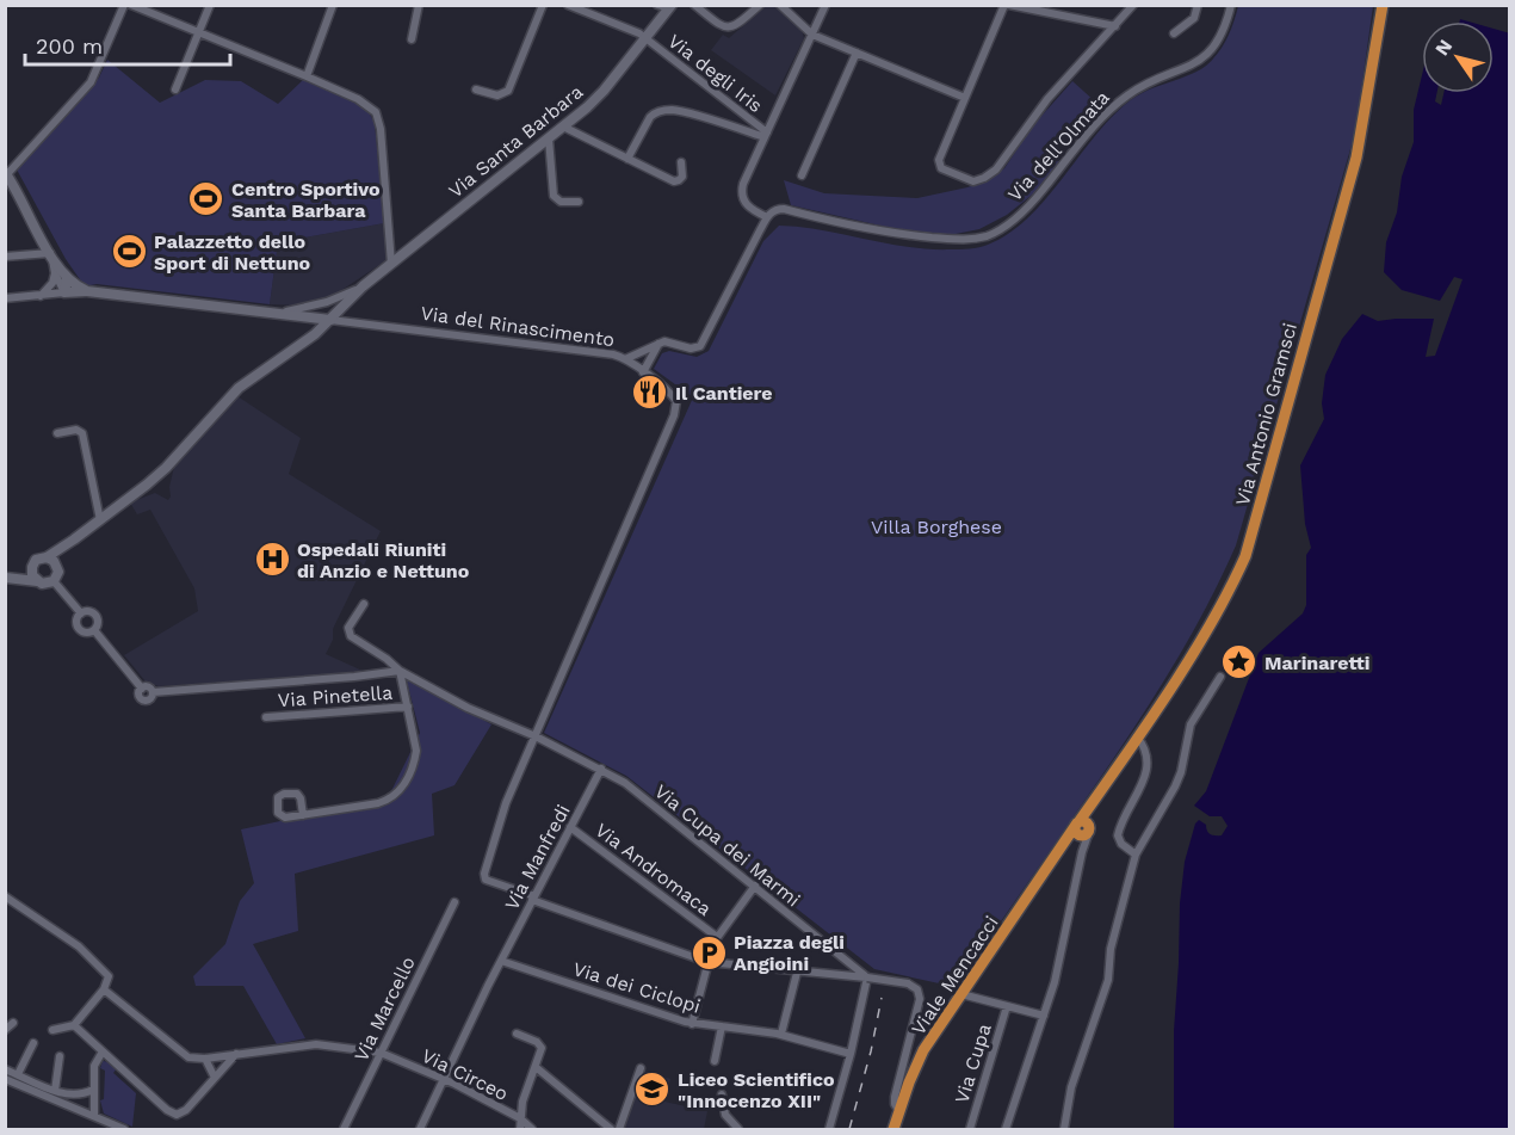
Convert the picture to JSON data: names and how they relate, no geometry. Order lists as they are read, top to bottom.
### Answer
{
  "streets": {
    "main road": ["Via Antonio Gramsci", "Viale Mencacci"],
    "street": [
      "Via degli Iris",
      "Via Santa Barbara",
      "Via dell'Olmata",
      "Via del Rinascimento",
      "Via Pinetella",
      "Via Cupa dei Marmi",
      "Via Manfredi",
      "Via Andromaca",
      "Via dei Ciclopi",
      "Via Marcello",
      "Via Cupa",
      "Via Circeo"
    ]
  },
  "crossings": [
    ["Via degli Iris", "Via Santa Barbara"],
    ["Via Santa Barbara", "Via del Rinascimento"],
    ["Via del Rinascimento", "Via Cupa dei Marmi"],
    ["Via del Rinascimento", "Via Manfredi"],
    ["Via Antonio Gramsci", "Viale Mencacci"],
    ["Via Pinetella", "Via Cupa dei Marmi"],
    ["Via Cupa dei Marmi", "Via Manfredi"],
    ["Via Manfredi", "Via Andromaca"],
    ["Via Manfredi", "Via dei Ciclopi"],
    ["Via Manfredi", "Via Circeo"],
    ["Via Marcello", "Via Circeo"]
  ],
  "parks": ["Villa Borghese"],
  "places": {
    "sports": ["Centro Sportivo Santa Barbara", "Palazzetto dello Sport di Nettuno"],
    "restaurant": ["Il Cantiere"],
    "hospital": ["Ospedali Riuniti di Anzio e Nettuno"],
    "place": ["Marinaretti"],
    "parking": ["Piazza degli Angioini"],
    "school or university": ["Liceo Scientifico \"Innocenzo XII\""]
  },
  "scale_bar": "200 m",
  "north": "top left"
}
